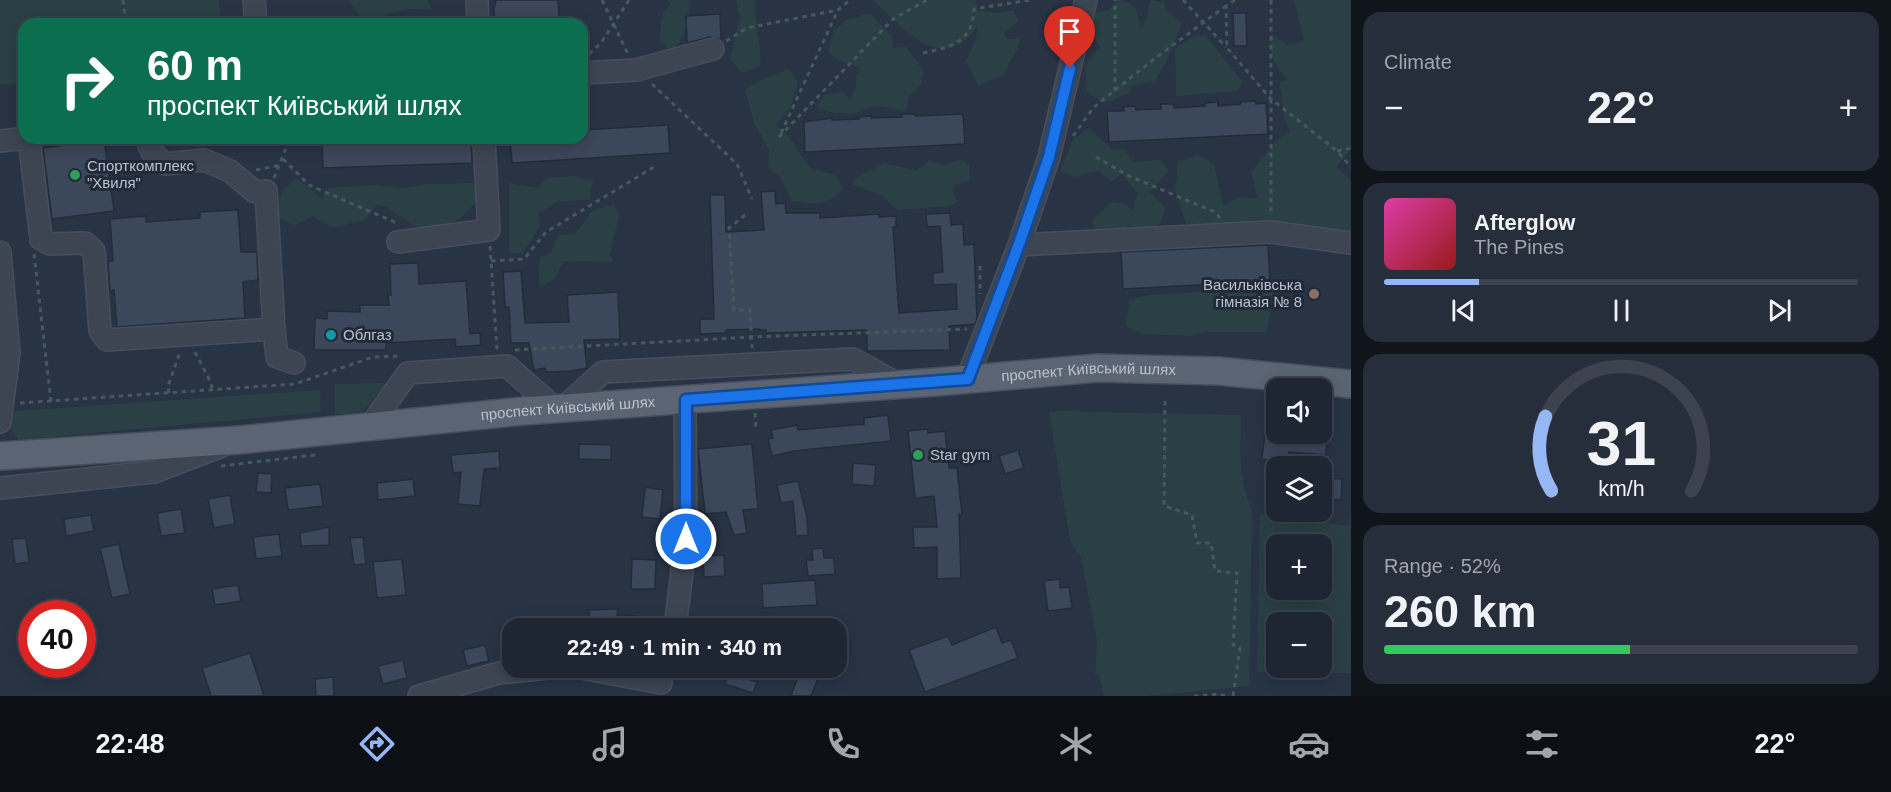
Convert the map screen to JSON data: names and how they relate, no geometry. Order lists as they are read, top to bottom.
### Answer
{
  "streets": {
    "main road": ["проспект Київський шлях"]
  },
  "places": [
    "Спорткомплекс \"Хвиля\"",
    "Васильківська гімназія № 8",
    "Облгаз",
    "Star gym"
  ],
  "page": {
    "tile": [
      "Climate",
      ["Range · 52%", "260 km"]
    ],
    "turn": ["60 m", "проспект Київський шлях"],
    "heat": ["−", "22°", "+"],
    "song": ["Afterglow", "The Pines"],
    "map_buttons": ["+", "−"],
    "limit": "40",
    "trip": "22:49 · 1 min · 340 m",
    "tabs": ["22:48", "22°"],
    "gauge": ["31", "km/h"]
  }
}
